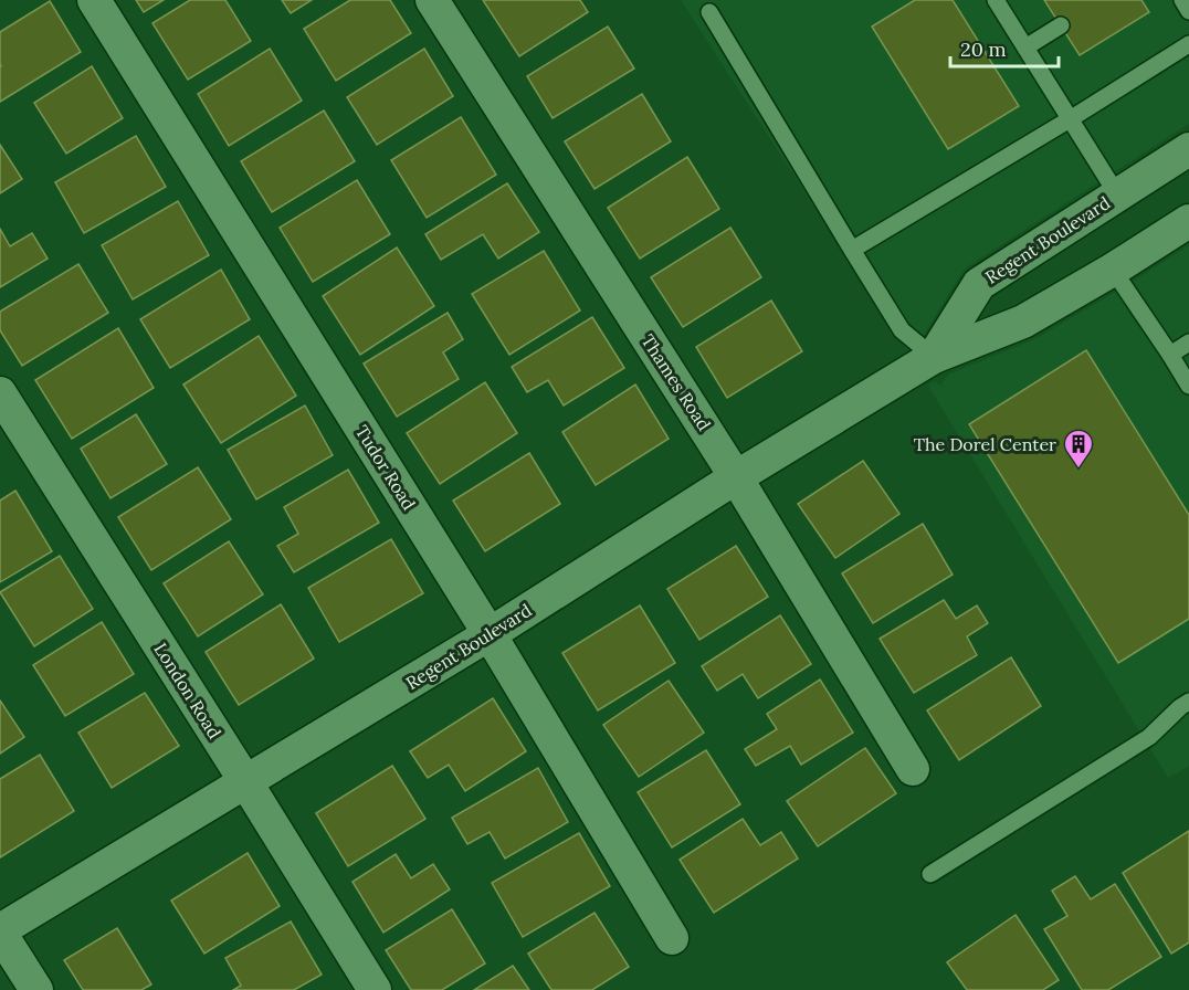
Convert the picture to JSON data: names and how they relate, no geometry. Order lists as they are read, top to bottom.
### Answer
{
  "streets": {
    "street": [
      "Regent Boulevard",
      "Thames Road",
      "Tudor Road",
      "London Road"
    ]
  },
  "crossings": [
    ["Regent Boulevard", "Thames Road"],
    ["Regent Boulevard", "Tudor Road"],
    ["Regent Boulevard", "London Road"]
  ],
  "places": {
    "building": ["The Dorel Center"]
  },
  "scale_bar": "20 m"
}
